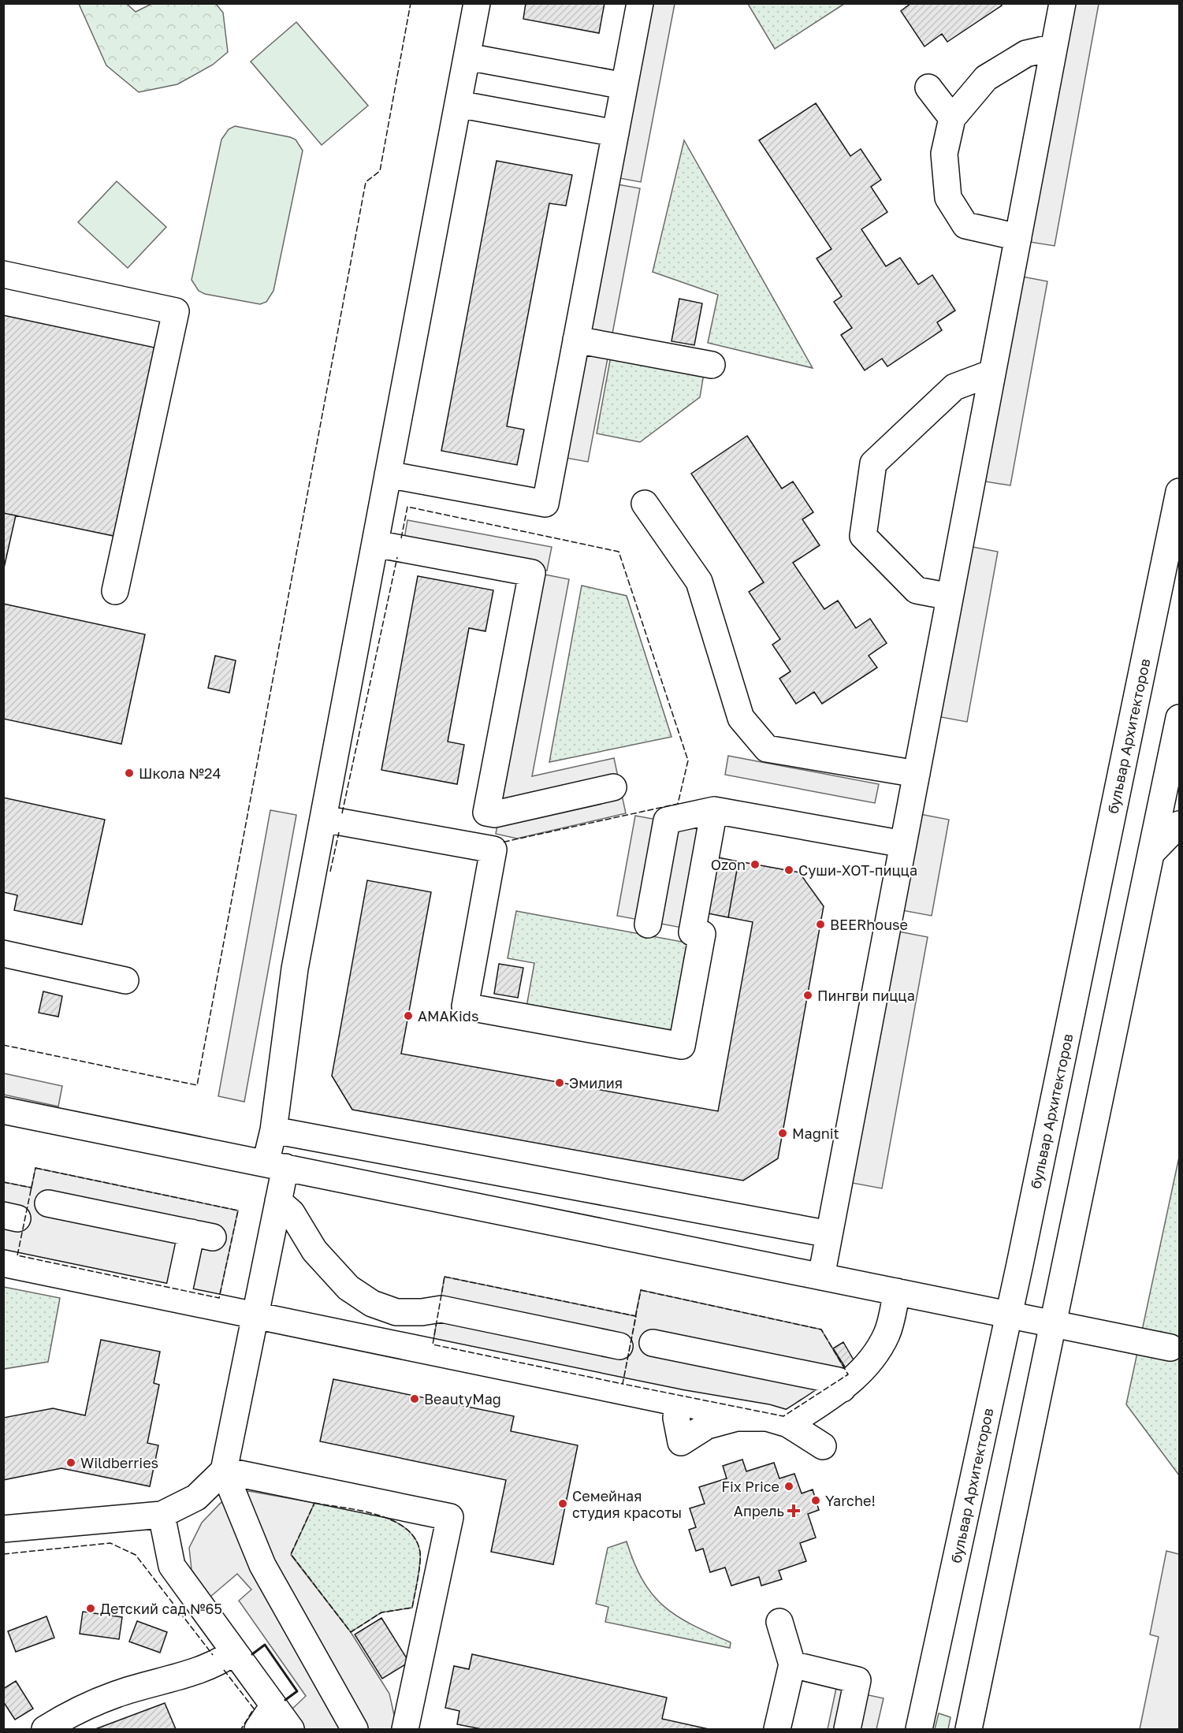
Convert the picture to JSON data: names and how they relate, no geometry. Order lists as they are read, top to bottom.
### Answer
{
  "streets": {
    "street": ["бульвар Архитекторов"]
  },
  "places": {
    "other": [
      "Школа №24",
      "Ozon",
      "Суши-ХОТ-пицца",
      "BEERhouse",
      "Пингви пицца",
      "AMAKids",
      "Эмилия",
      "Magnit",
      "BeautyMag",
      "Wildberries",
      "Fix Price",
      "Yarche!",
      "Семейная студия красоты",
      "Детский сад №65"
    ],
    "health": ["Апрель"]
  }
}
